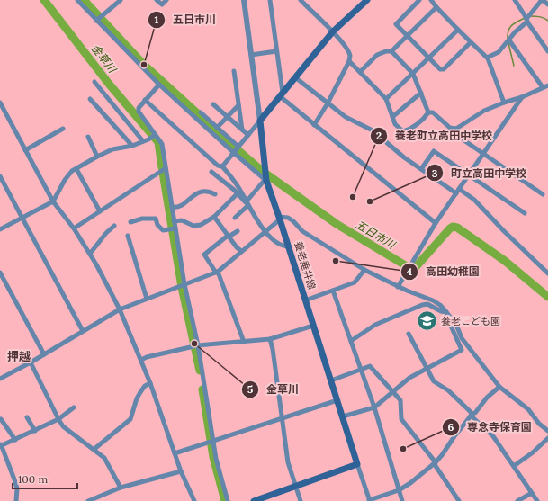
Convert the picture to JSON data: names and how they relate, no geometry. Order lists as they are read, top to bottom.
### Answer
{
  "streets": {
    "main road": ["養老垂井線"]
  },
  "districts": ["押越"],
  "water": ["金草川", "五日市川"],
  "places": {
    "other": [
      "五日市川",
      "養老町立高田中学校",
      "町立高田中学校",
      "高田幼稚園",
      "金草川",
      "専念寺保育園"
    ],
    "school or university": ["養老こども園"]
  },
  "scale_bar": "100 m"
}
